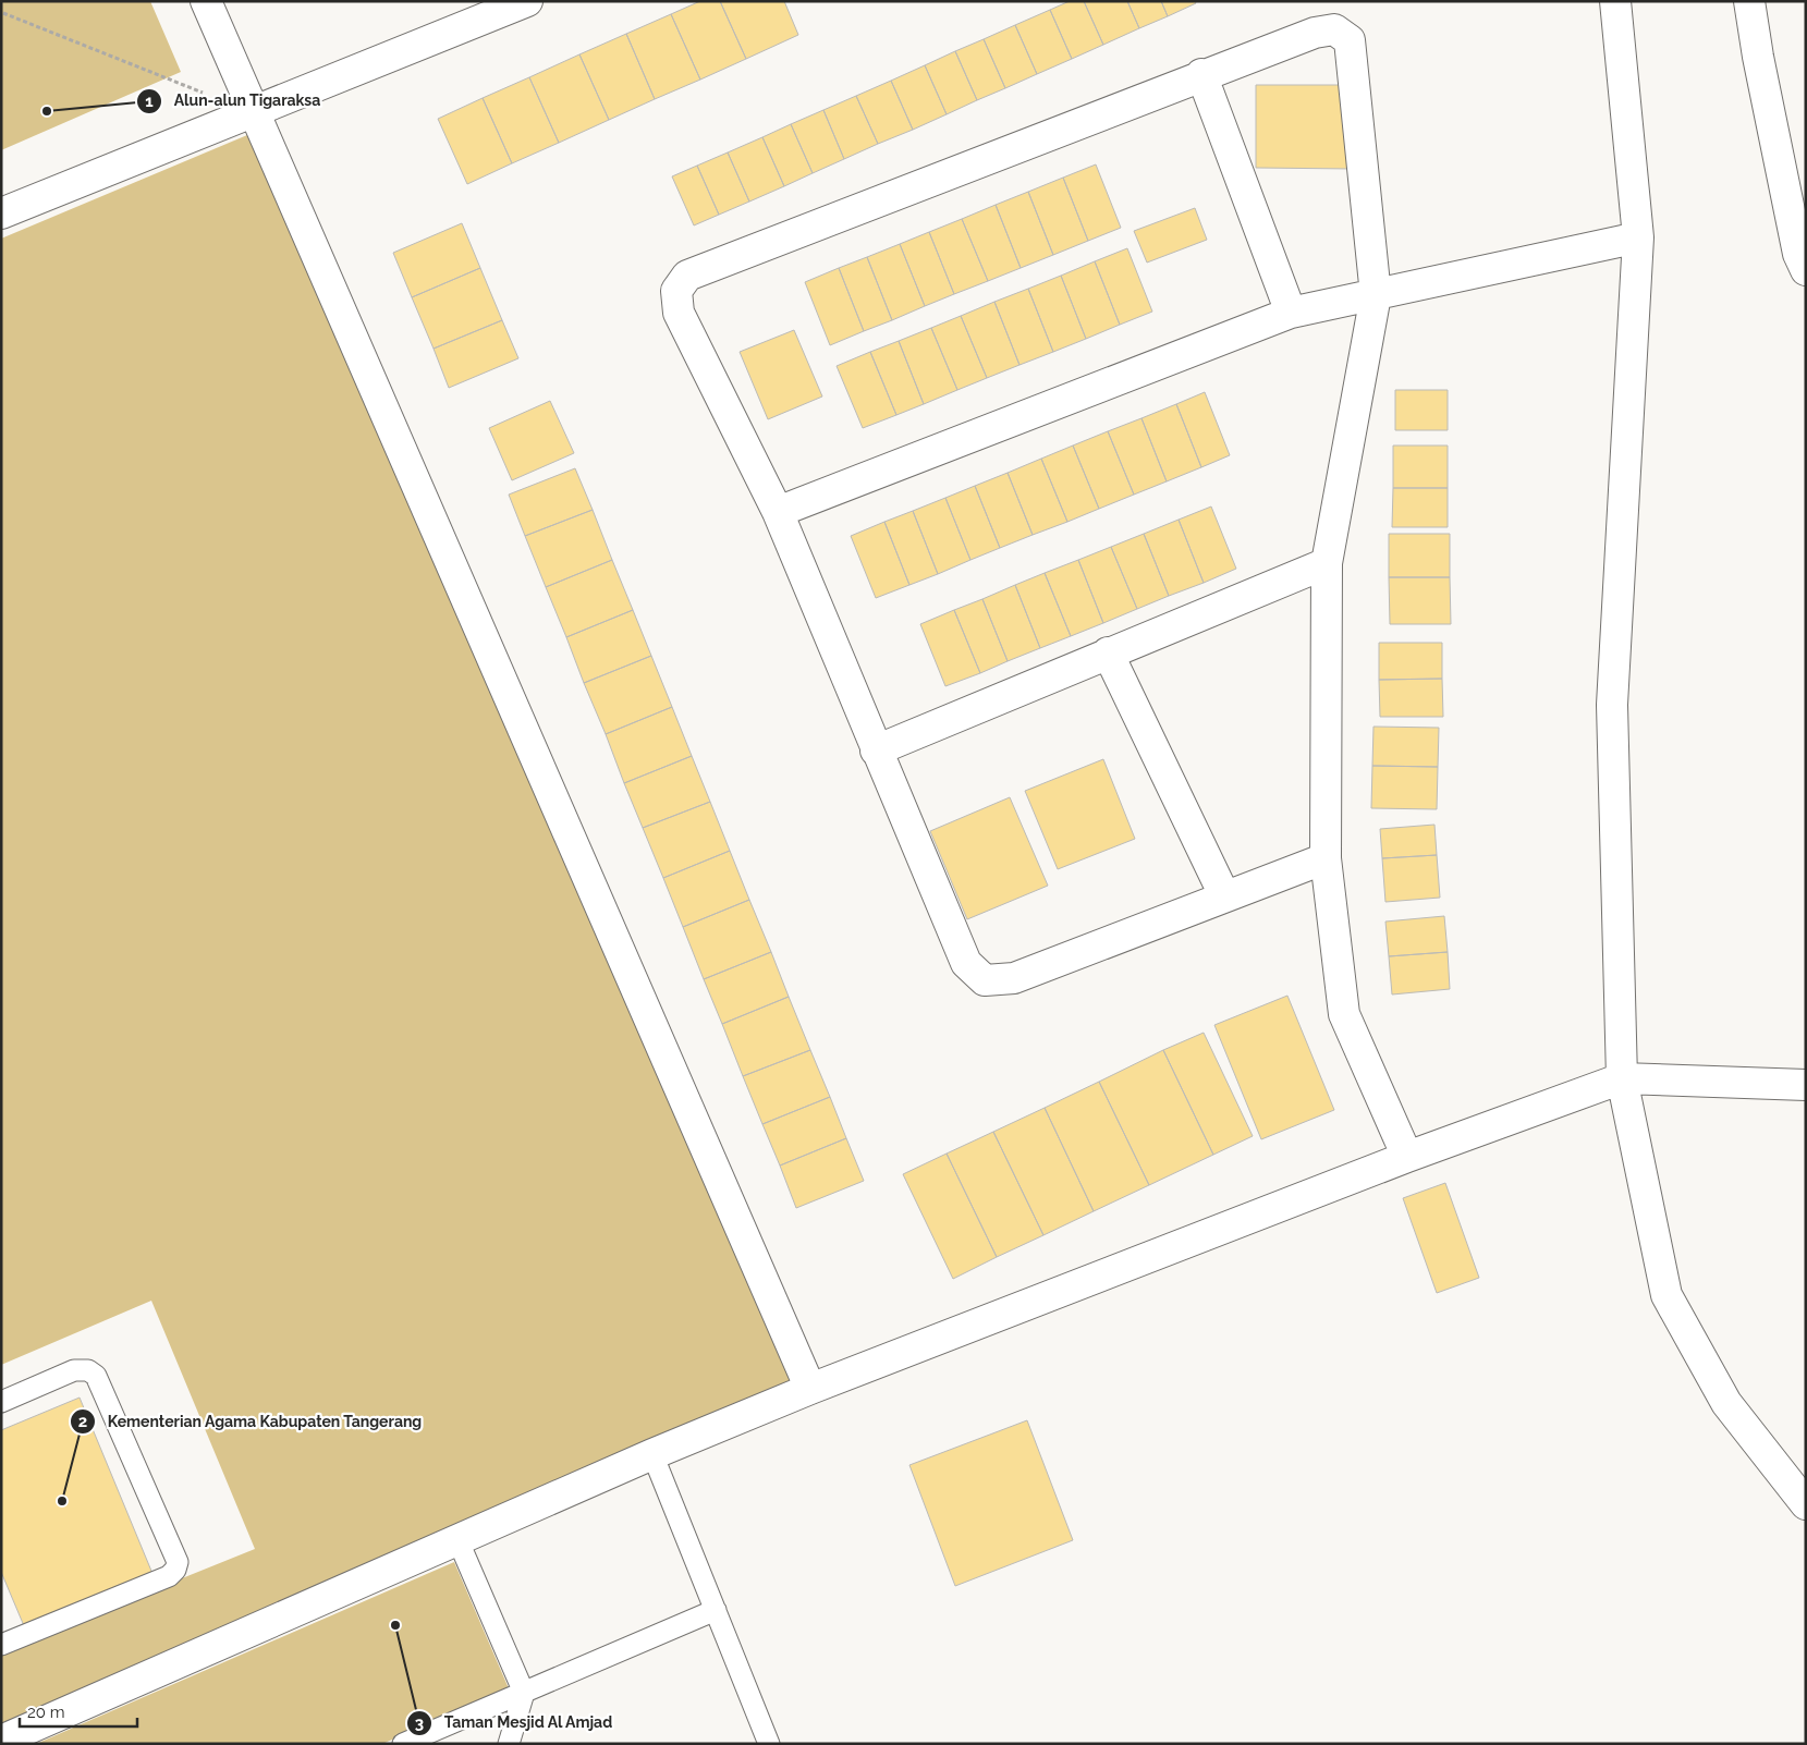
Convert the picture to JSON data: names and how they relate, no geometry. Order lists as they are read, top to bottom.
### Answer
{
  "places": ["Alun-alun Tigaraksa", "Kementerian Agama Kabupaten Tangerang", "Taman Mesjid Al Amjad"],
  "scale_bar": "20 m"
}
